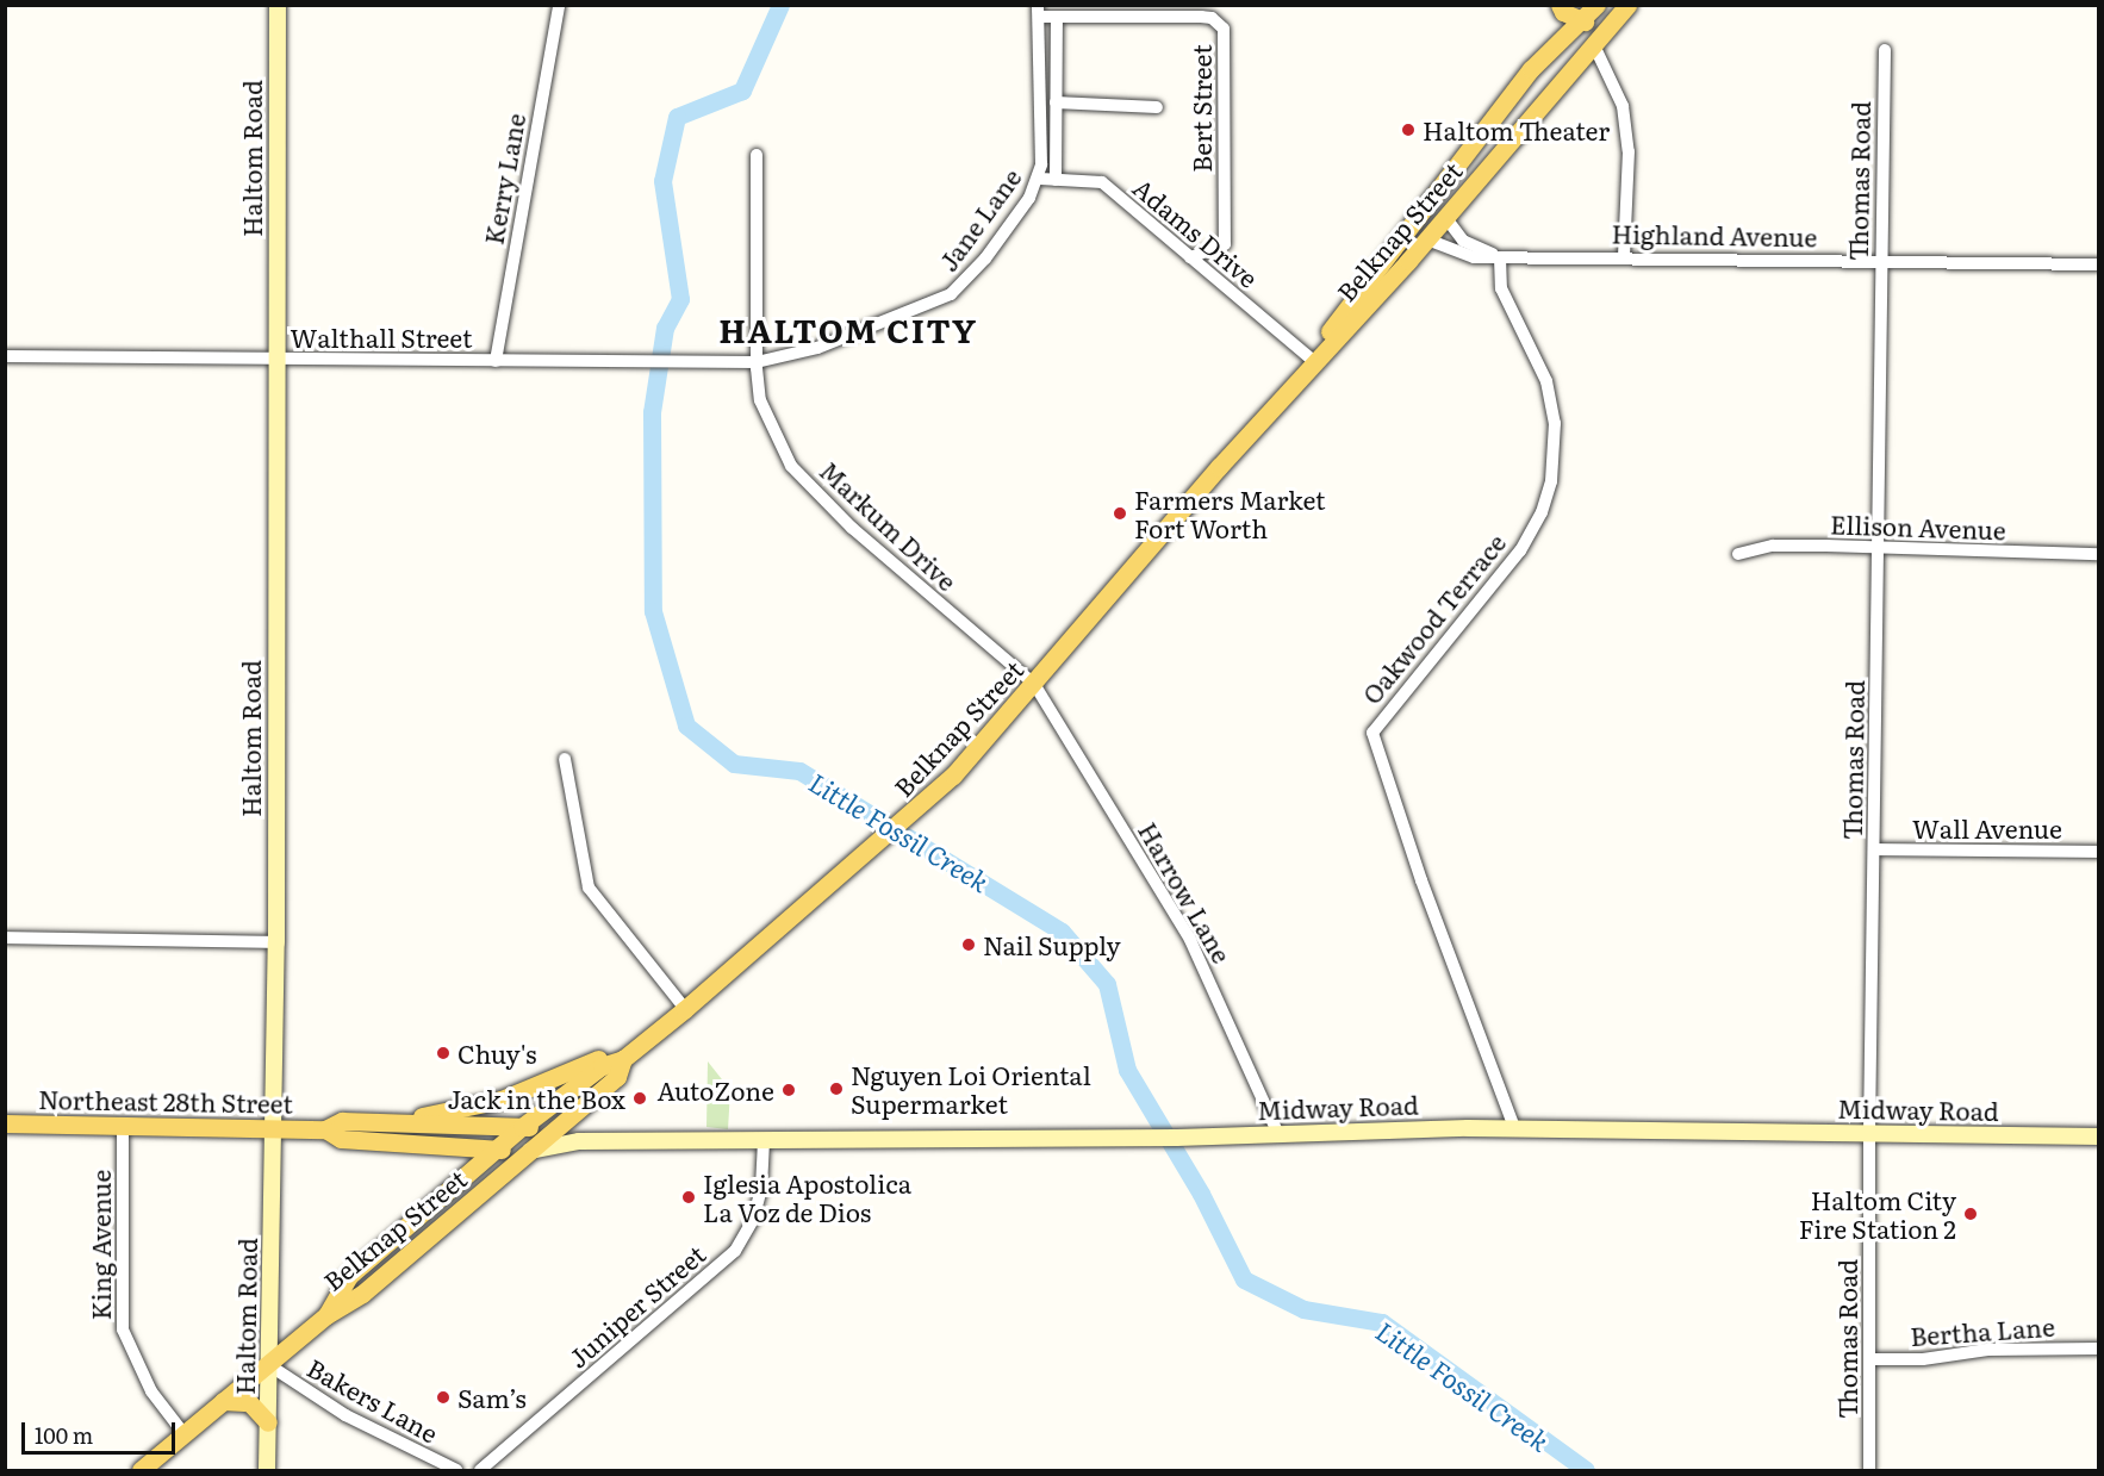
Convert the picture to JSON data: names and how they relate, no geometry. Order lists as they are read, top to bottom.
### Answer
{
  "streets": {
    "main road": [
      "Haltom Road",
      "Belknap Street",
      "Northeast 28th Street",
      "Midway Road"
    ],
    "street": [
      "Bert Street",
      "Kerry Lane",
      "Thomas Road",
      "Jane Lane",
      "Adams Drive",
      "Highland Avenue",
      "Walthall Street",
      "Markum Drive",
      "Ellison Avenue",
      "Oakwood Terrace",
      "Wall Avenue",
      "Harrow Lane",
      "King Avenue",
      "Juniper Street",
      "Bertha Lane",
      "Bakers Lane"
    ]
  },
  "crossings": [
    ["Bert Street", "Jane Lane"],
    ["Bert Street", "Adams Drive"],
    ["Haltom Road", "Walthall Street"],
    ["Haltom Road", "Northeast 28th Street"],
    ["Haltom Road", "Bakers Lane"],
    ["Kerry Lane", "Walthall Street"],
    ["Thomas Road", "Highland Avenue"],
    ["Thomas Road", "Ellison Avenue"],
    ["Thomas Road", "Wall Avenue"],
    ["Thomas Road", "Midway Road"],
    ["Thomas Road", "Bertha Lane"],
    ["Jane Lane", "Adams Drive"],
    ["Jane Lane", "Walthall Street"],
    ["Jane Lane", "Markum Drive"],
    ["Belknap Street", "Adams Drive"],
    ["Belknap Street", "Markum Drive"],
    ["Belknap Street", "Harrow Lane"],
    ["Belknap Street", "Northeast 28th Street"],
    ["Belknap Street", "Midway Road"],
    ["Highland Avenue", "Oakwood Terrace"],
    ["Walthall Street", "Markum Drive"],
    ["Markum Drive", "Harrow Lane"],
    ["Oakwood Terrace", "Midway Road"],
    ["Harrow Lane", "Midway Road"],
    ["Northeast 28th Street", "Midway Road"],
    ["Northeast 28th Street", "King Avenue"],
    ["Midway Road", "Juniper Street"]
  ],
  "districts": ["HALTOM CITY"],
  "water": ["Little Fossil Creek"],
  "places": [
    "Haltom Theater",
    "Farmers Market Fort Worth",
    "Nail Supply",
    "Chuy's",
    "Nguyen Loi Oriental Supermarket",
    "AutoZone",
    "Jack in the Box",
    "Iglesia Apostolica La Voz de Dios",
    "Haltom City Fire Station 2",
    "Sam’s"
  ],
  "scale_bar": "100 m"
}
